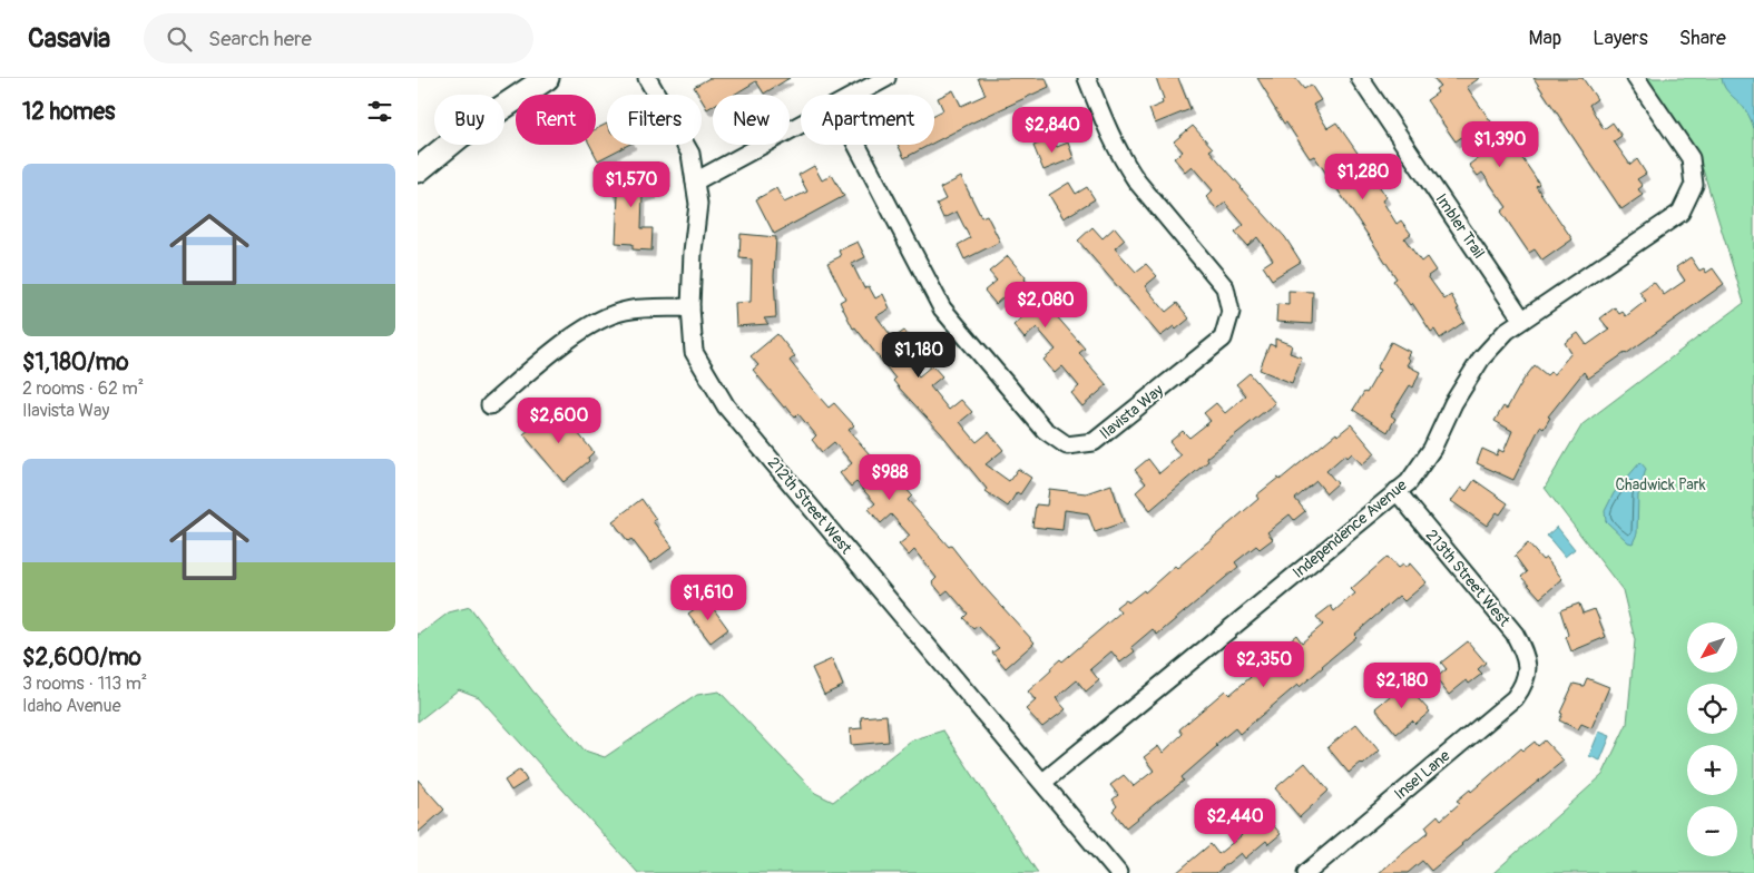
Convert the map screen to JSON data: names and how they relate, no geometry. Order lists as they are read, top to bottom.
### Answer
{
  "streets": {
    "street": [
      "Imbler Trail",
      "Ilavista Way",
      "212th Street West",
      "Independence Avenue",
      "213th Street West",
      "Insel Lane"
    ]
  },
  "crossings": [
    ["Imbler Trail", "Independence Avenue"],
    ["212th Street West", "Independence Avenue"],
    ["Independence Avenue", "213th Street West"],
    ["213th Street West", "Insel Lane"]
  ],
  "parks": ["Chadwick Park"],
  "north": "bottom left",
  "page": {
    "header": "Casavia",
    "search": "Search here",
    "nav": ["Map", "Layers", "Share"],
    "heading": "12 homes",
    "chip": [
      "Buy",
      "Rent",
      "Filters",
      "New",
      "Apartment"
    ],
    "price": [
      "$2,840",
      "$1,390",
      "$1,280",
      "$1,570",
      "$2,080",
      "$1,180",
      "$2,600",
      "$988",
      "$1,610",
      "$2,350",
      "$2,180",
      "$2,440"
    ],
    "list": [
      {
        "name": "$1,180/mo",
        "note": "2 rooms · 62 m² · Ilavista Way"
      },
      {
        "name": "$2,600/mo",
        "note": "3 rooms · 113 m² · Idaho Avenue"
      }
    ],
    "map_buttons": ["+", "−"]
  }
}
